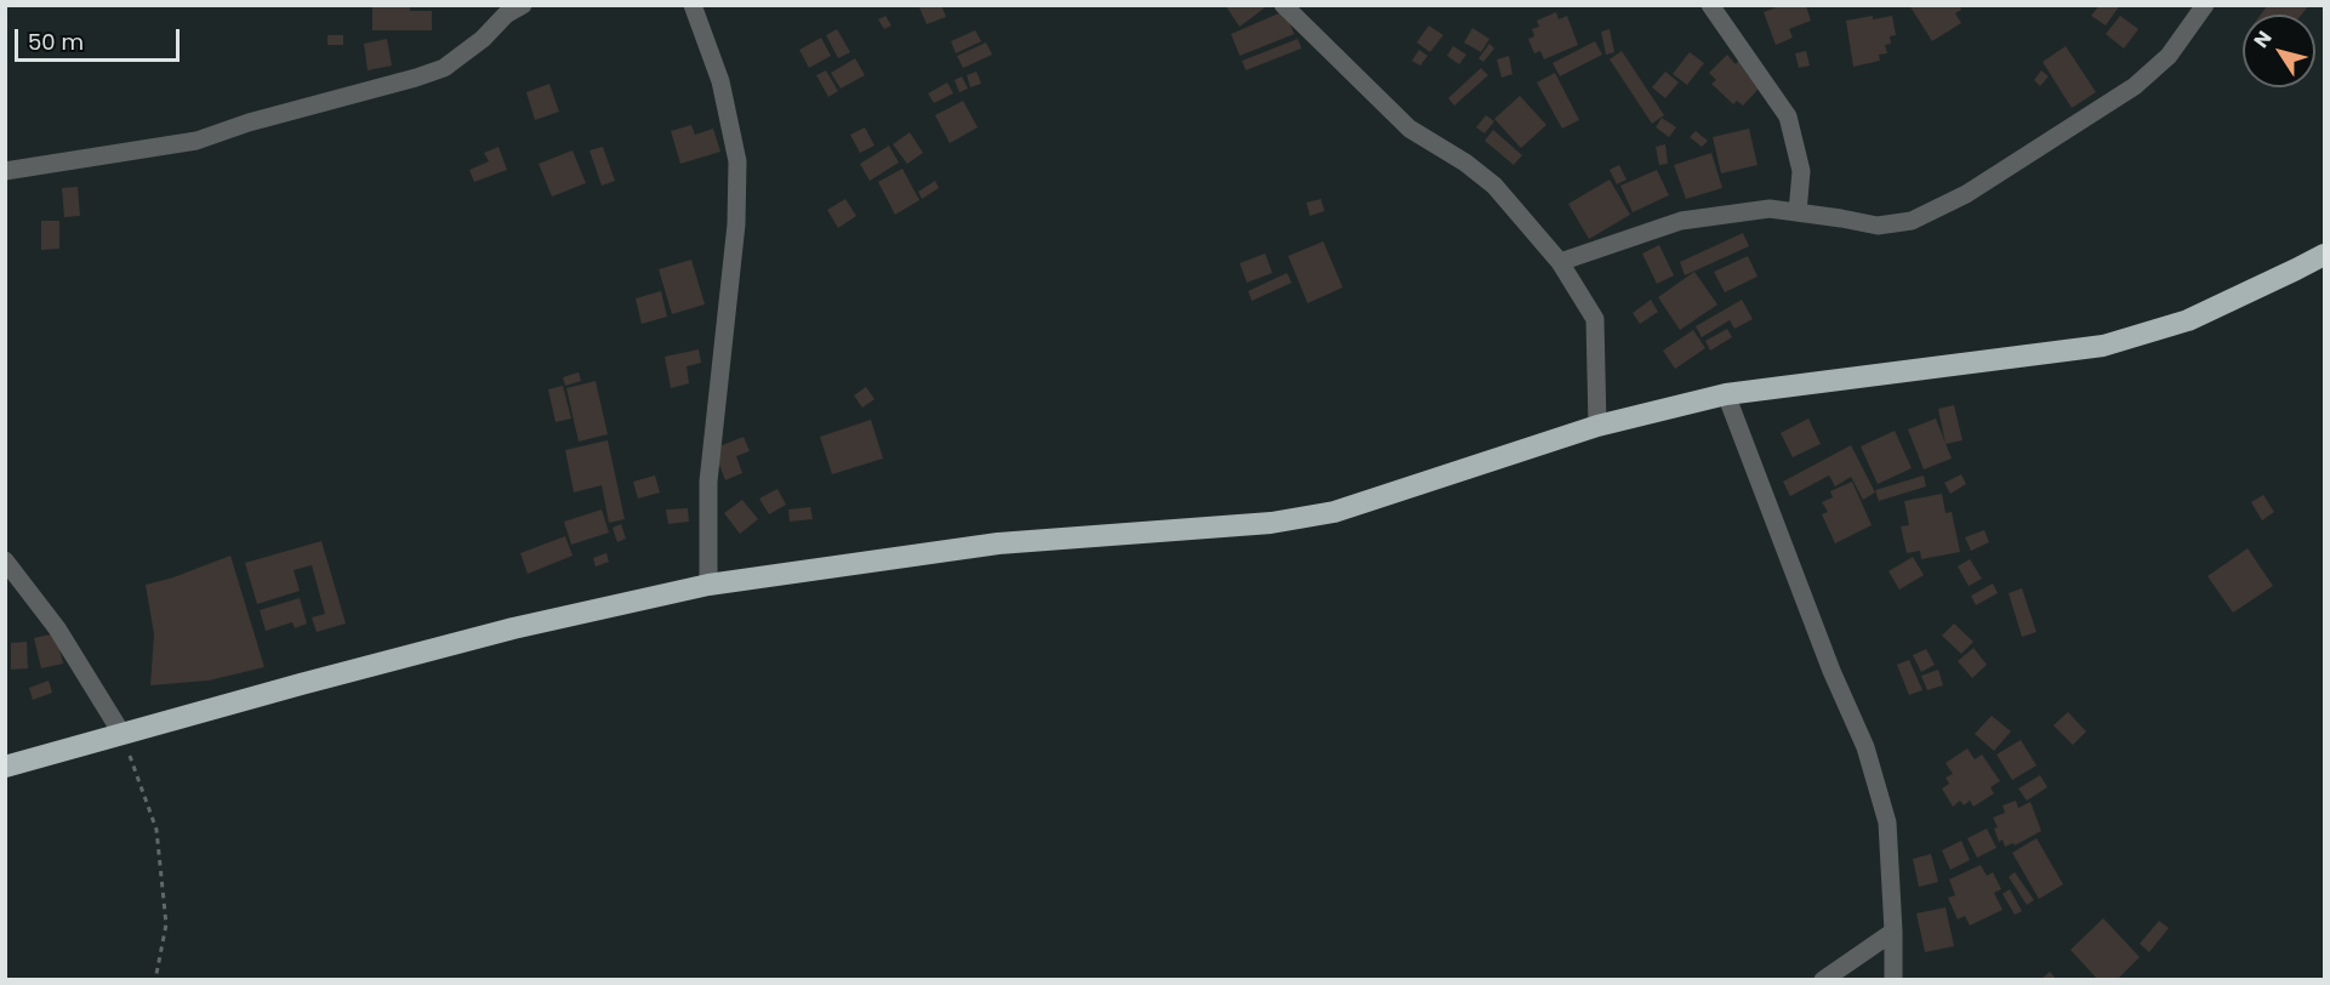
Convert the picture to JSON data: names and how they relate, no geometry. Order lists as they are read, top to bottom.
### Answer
{
  "scale_bar": "50 m",
  "north": "top left"
}
